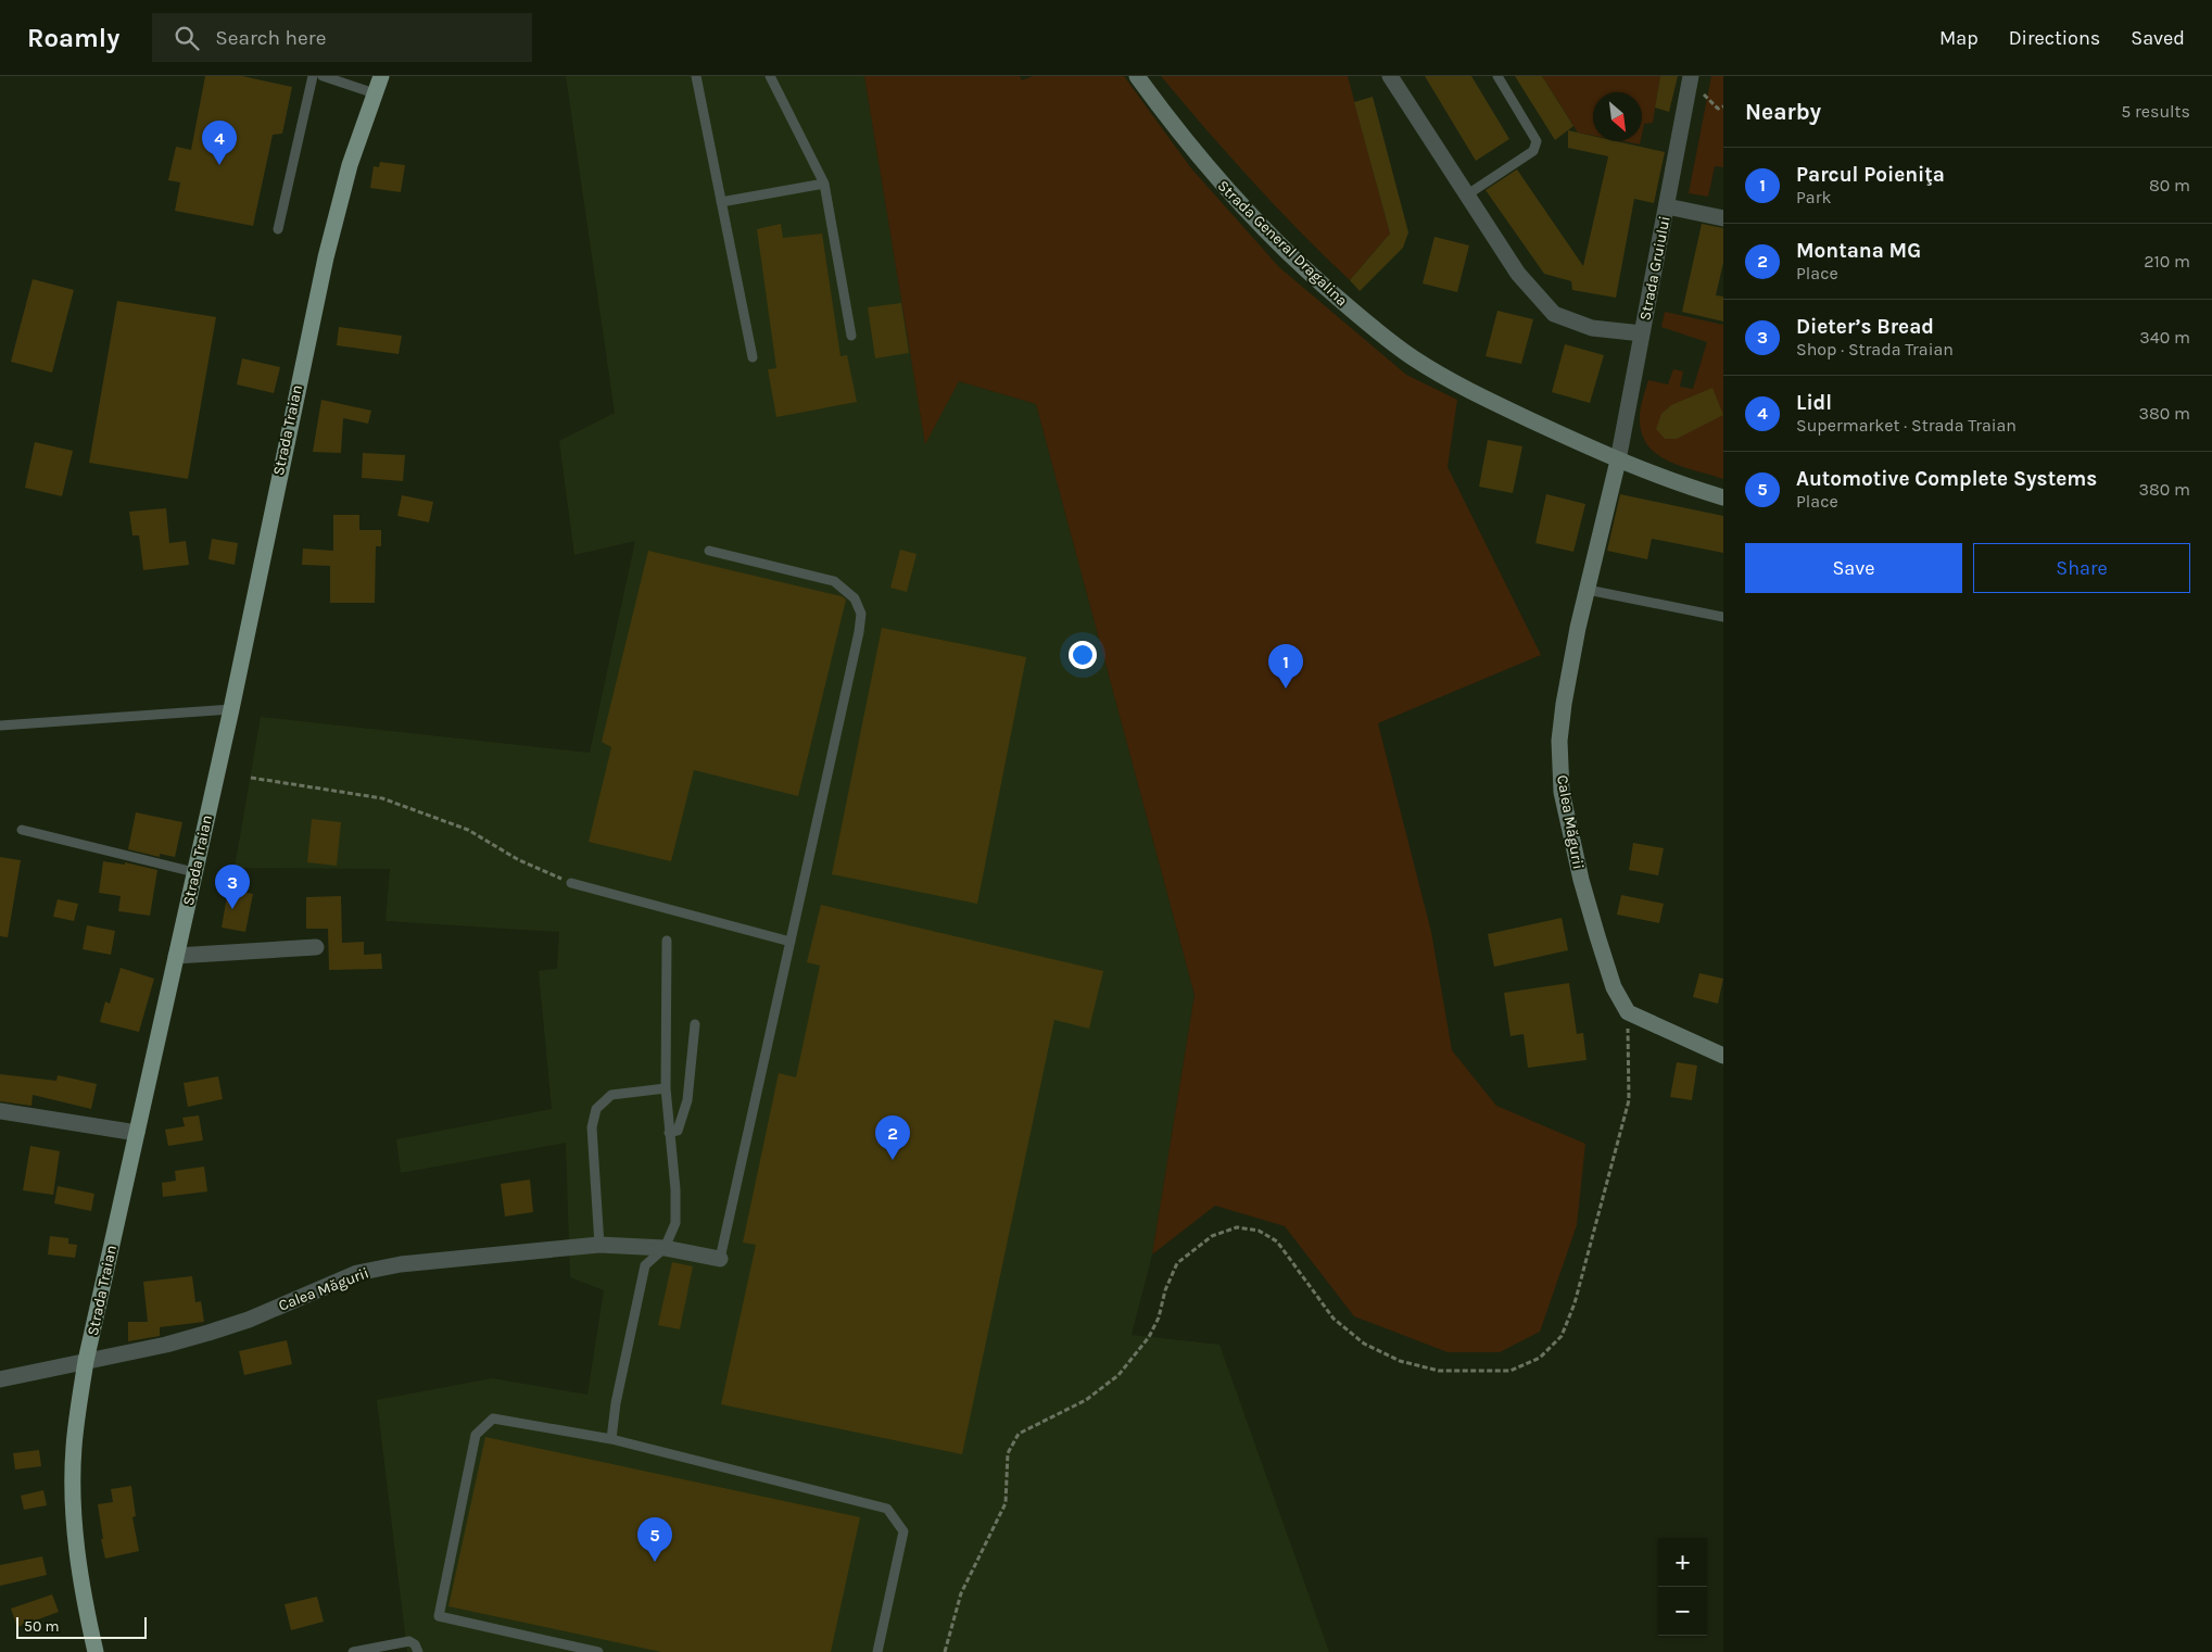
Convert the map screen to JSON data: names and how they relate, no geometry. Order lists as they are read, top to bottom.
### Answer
{
  "streets": {
    "main road": ["Strada General Dragalina", "Strada Traian", "Calea Măgurii"],
    "street": ["Strada Gruiului"]
  },
  "crossings": [
    ["Strada General Dragalina", "Strada Gruiului"],
    ["Strada General Dragalina", "Calea Măgurii"],
    ["Strada Gruiului", "Calea Măgurii"],
    ["Strada Traian", "Calea Măgurii"]
  ],
  "scale_bar": "50 m",
  "north": "bottom right",
  "page": {
    "header": "Roamly",
    "search": "Search here",
    "nav": ["Map", "Directions", "Saved"],
    "heading": ["Nearby", "5 results"],
    "pins": [
      "4",
      "1",
      "3",
      "2",
      "5"
    ],
    "list": [
      {
        "mark": "1",
        "name": "Parcul Poieniţa",
        "note": "Park",
        "value": "80 m"
      },
      {
        "mark": "2",
        "name": "Montana MG",
        "note": "Place",
        "value": "210 m"
      },
      {
        "mark": "3",
        "name": "Dieter’s Bread",
        "note": "Shop · Strada Traian",
        "value": "340 m"
      },
      {
        "mark": "4",
        "name": "Lidl",
        "note": "Supermarket · Strada Traian",
        "value": "380 m"
      },
      {
        "mark": "5",
        "name": "Automotive Complete Systems",
        "note": "Place",
        "value": "380 m"
      }
    ],
    "buttons": ["Save", "Share"],
    "map_buttons": ["+", "−"],
    "scale": "50 m"
  }
}
